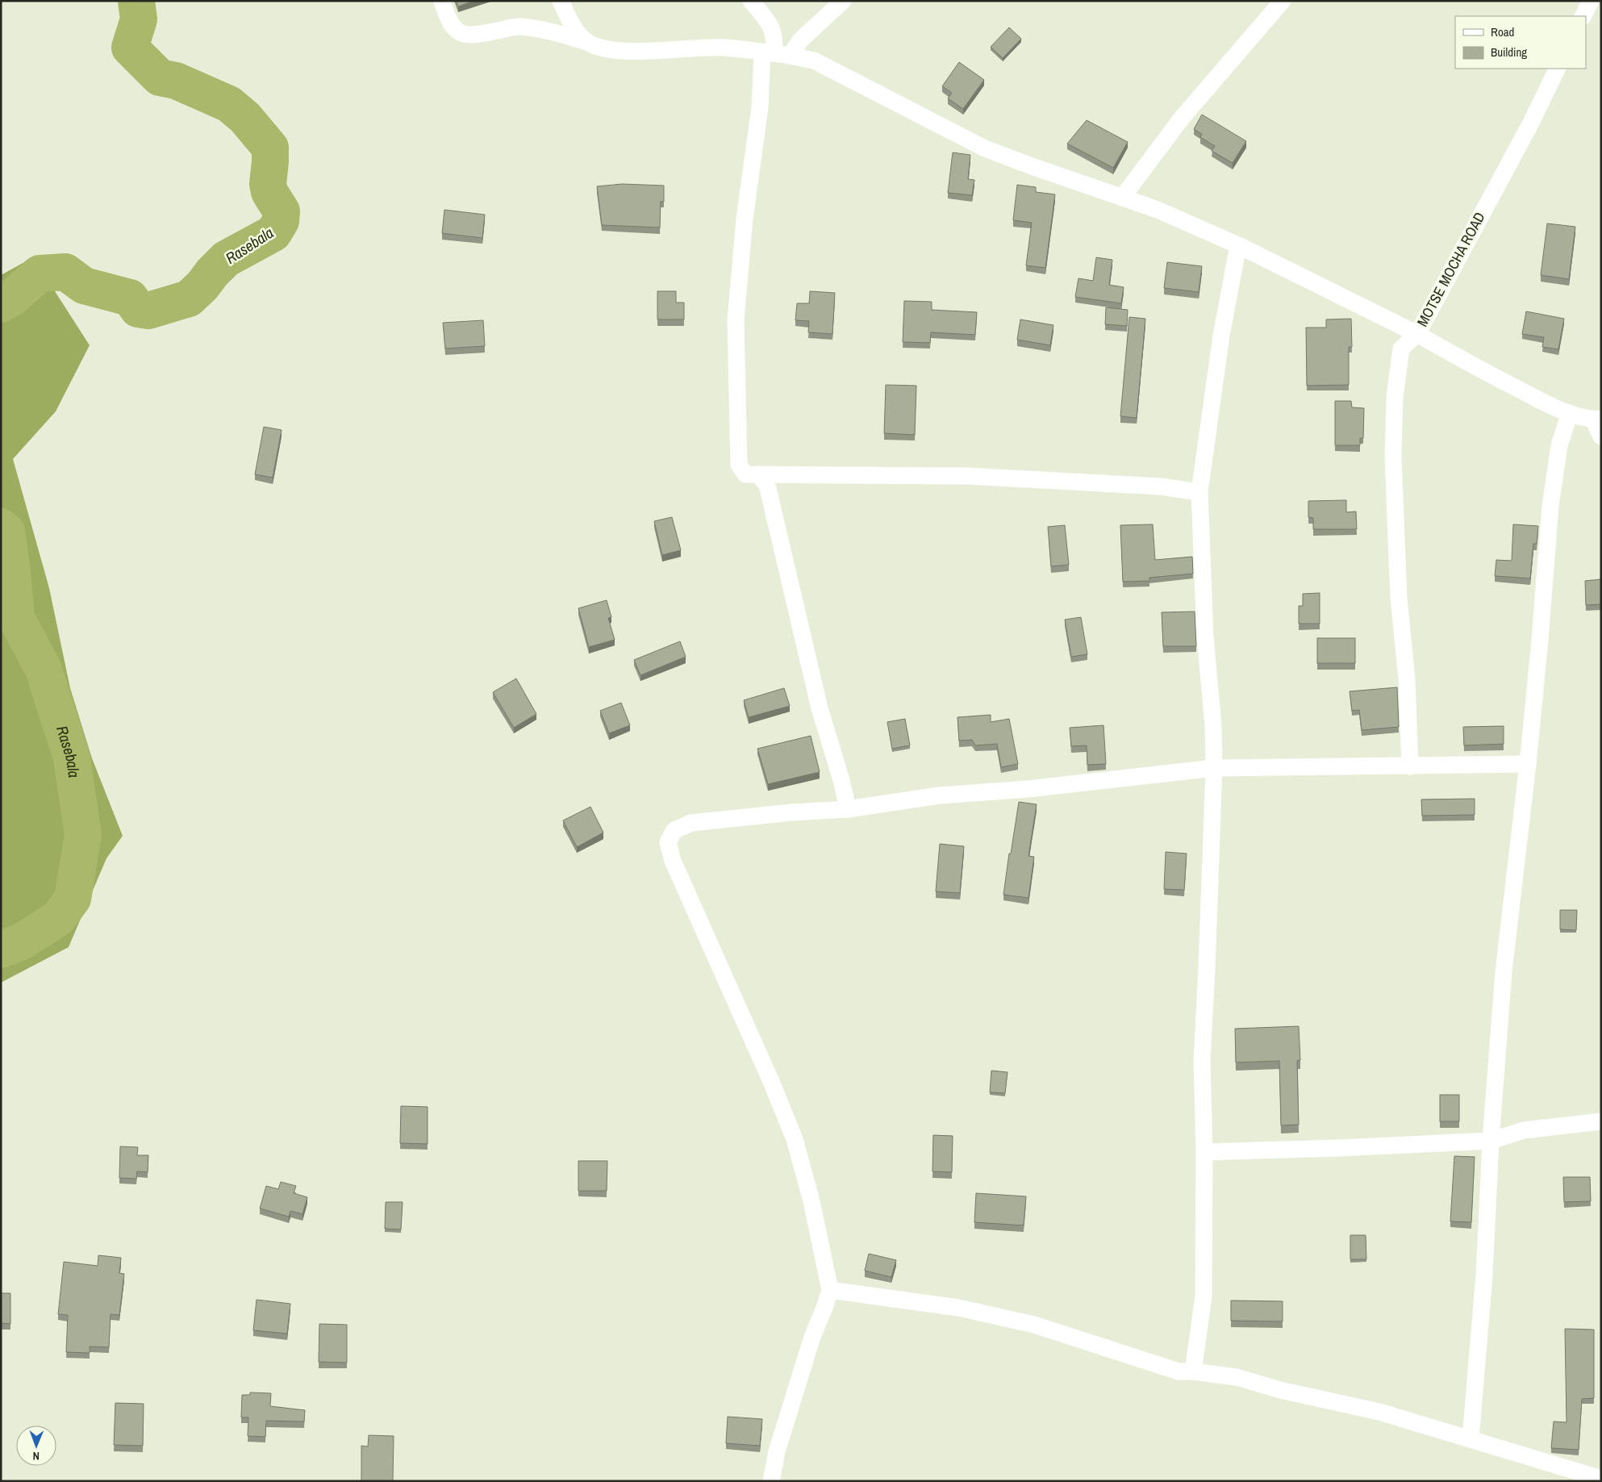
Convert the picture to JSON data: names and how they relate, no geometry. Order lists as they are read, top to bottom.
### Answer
{
  "streets": {
    "street": ["MOTSE MOCHA ROAD"]
  },
  "water": ["Rasebala"],
  "legend": ["Road", "Building"],
  "north": "bottom"
}
